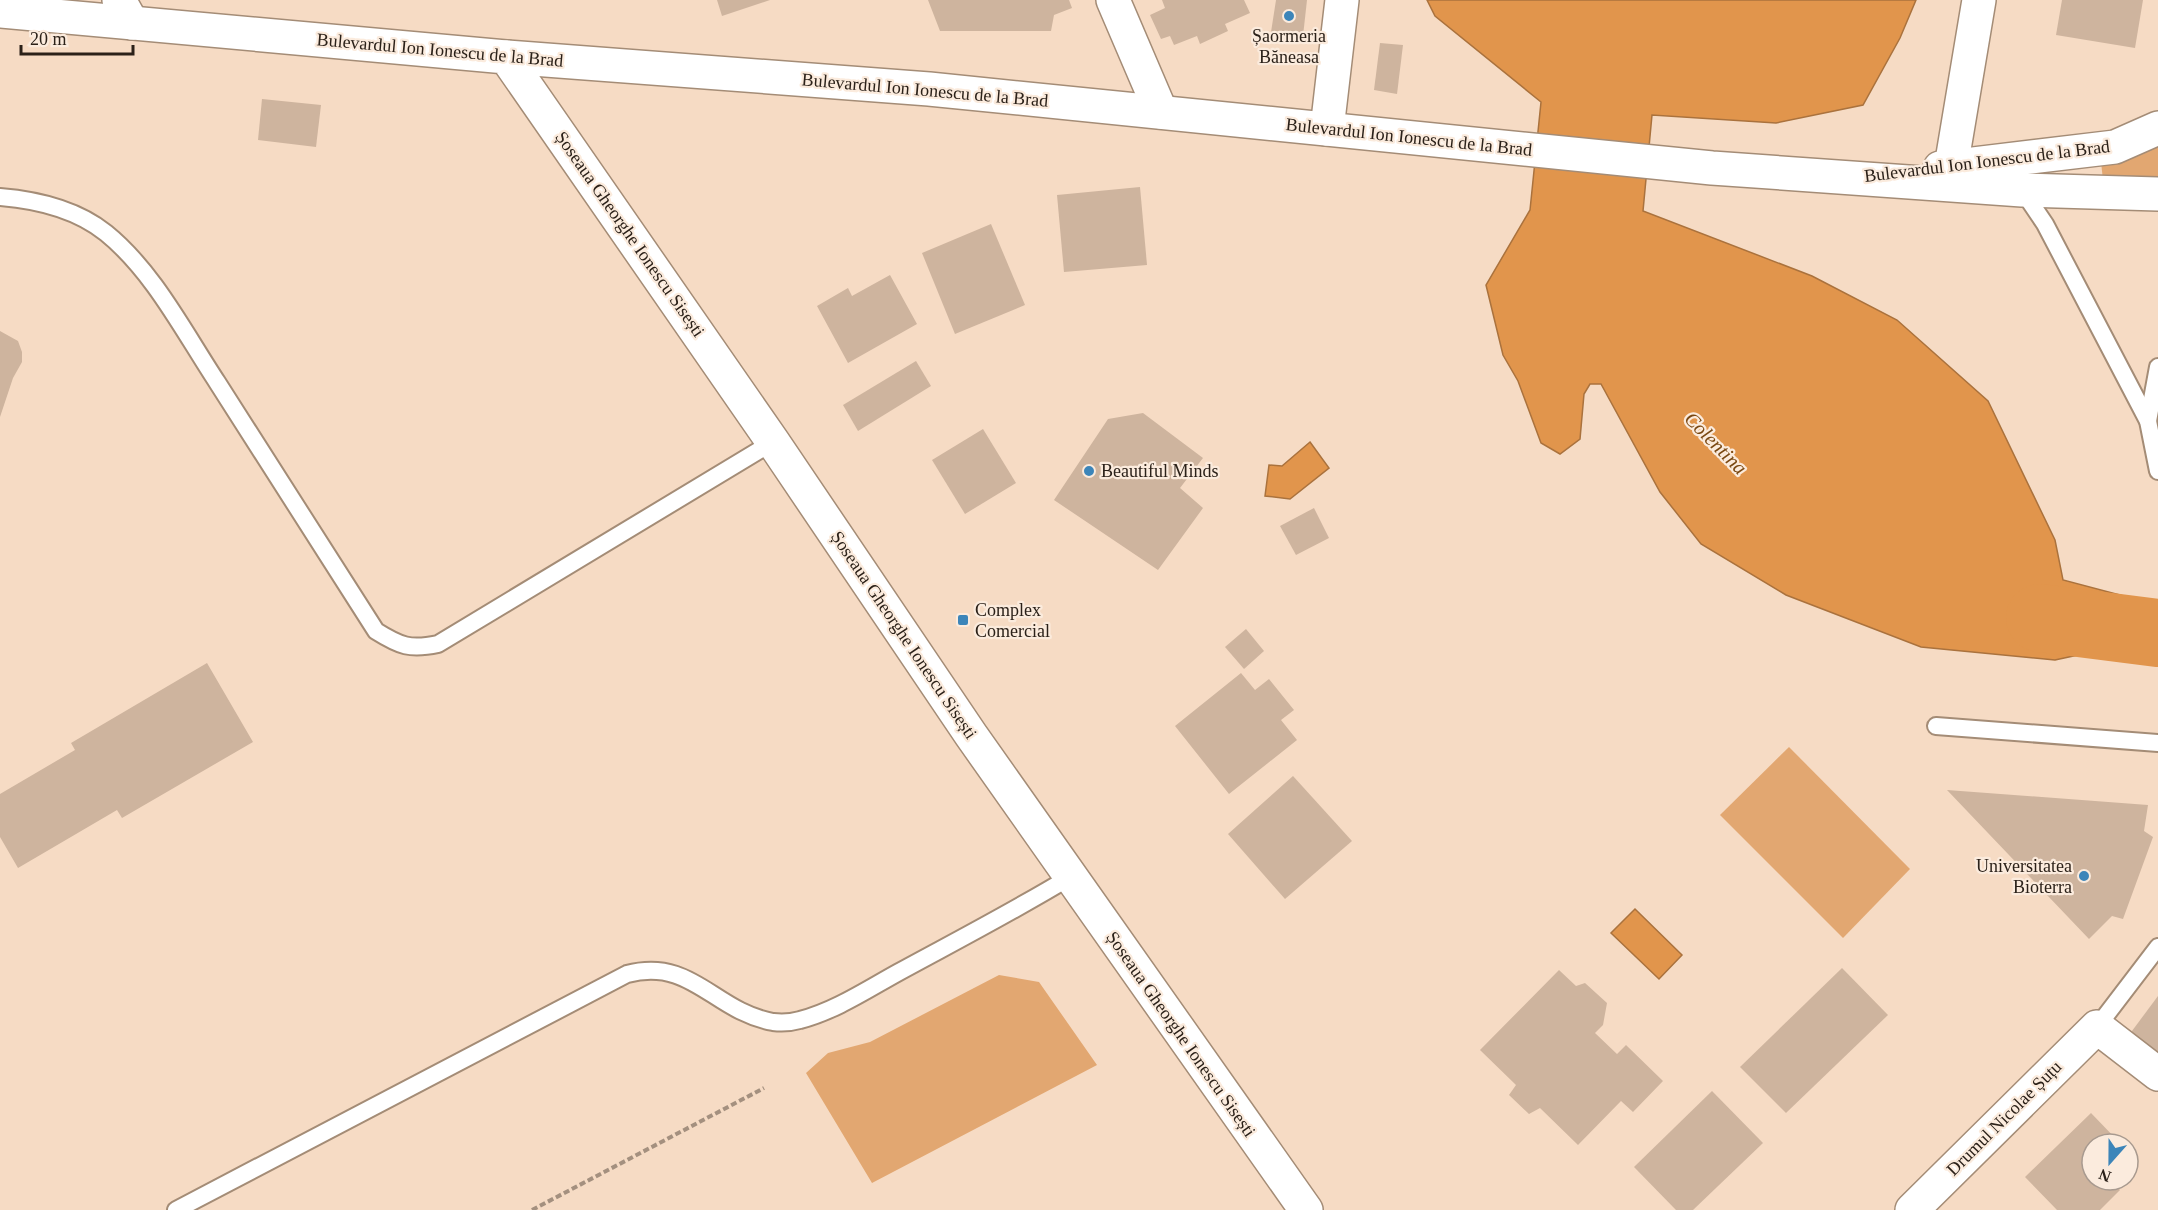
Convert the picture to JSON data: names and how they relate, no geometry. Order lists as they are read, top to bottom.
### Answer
{
  "streets": {
    "street": ["Bulevardul Ion Ionescu de la Brad", "Șoseaua Gheorghe Ionescu Sisești", "Drumul Nicolae Șuțu"]
  },
  "crossings": [
    ["Bulevardul Ion Ionescu de la Brad", "Șoseaua Gheorghe Ionescu Sisești"]
  ],
  "water": ["Colentina"],
  "places": {
    "other": ["Șaormeria Băneasa", "Beautiful Minds", "Universitatea Bioterra"],
    "transit": ["Complex Comercial"]
  },
  "scale_bar": "20 m",
  "north": "bottom"
}
